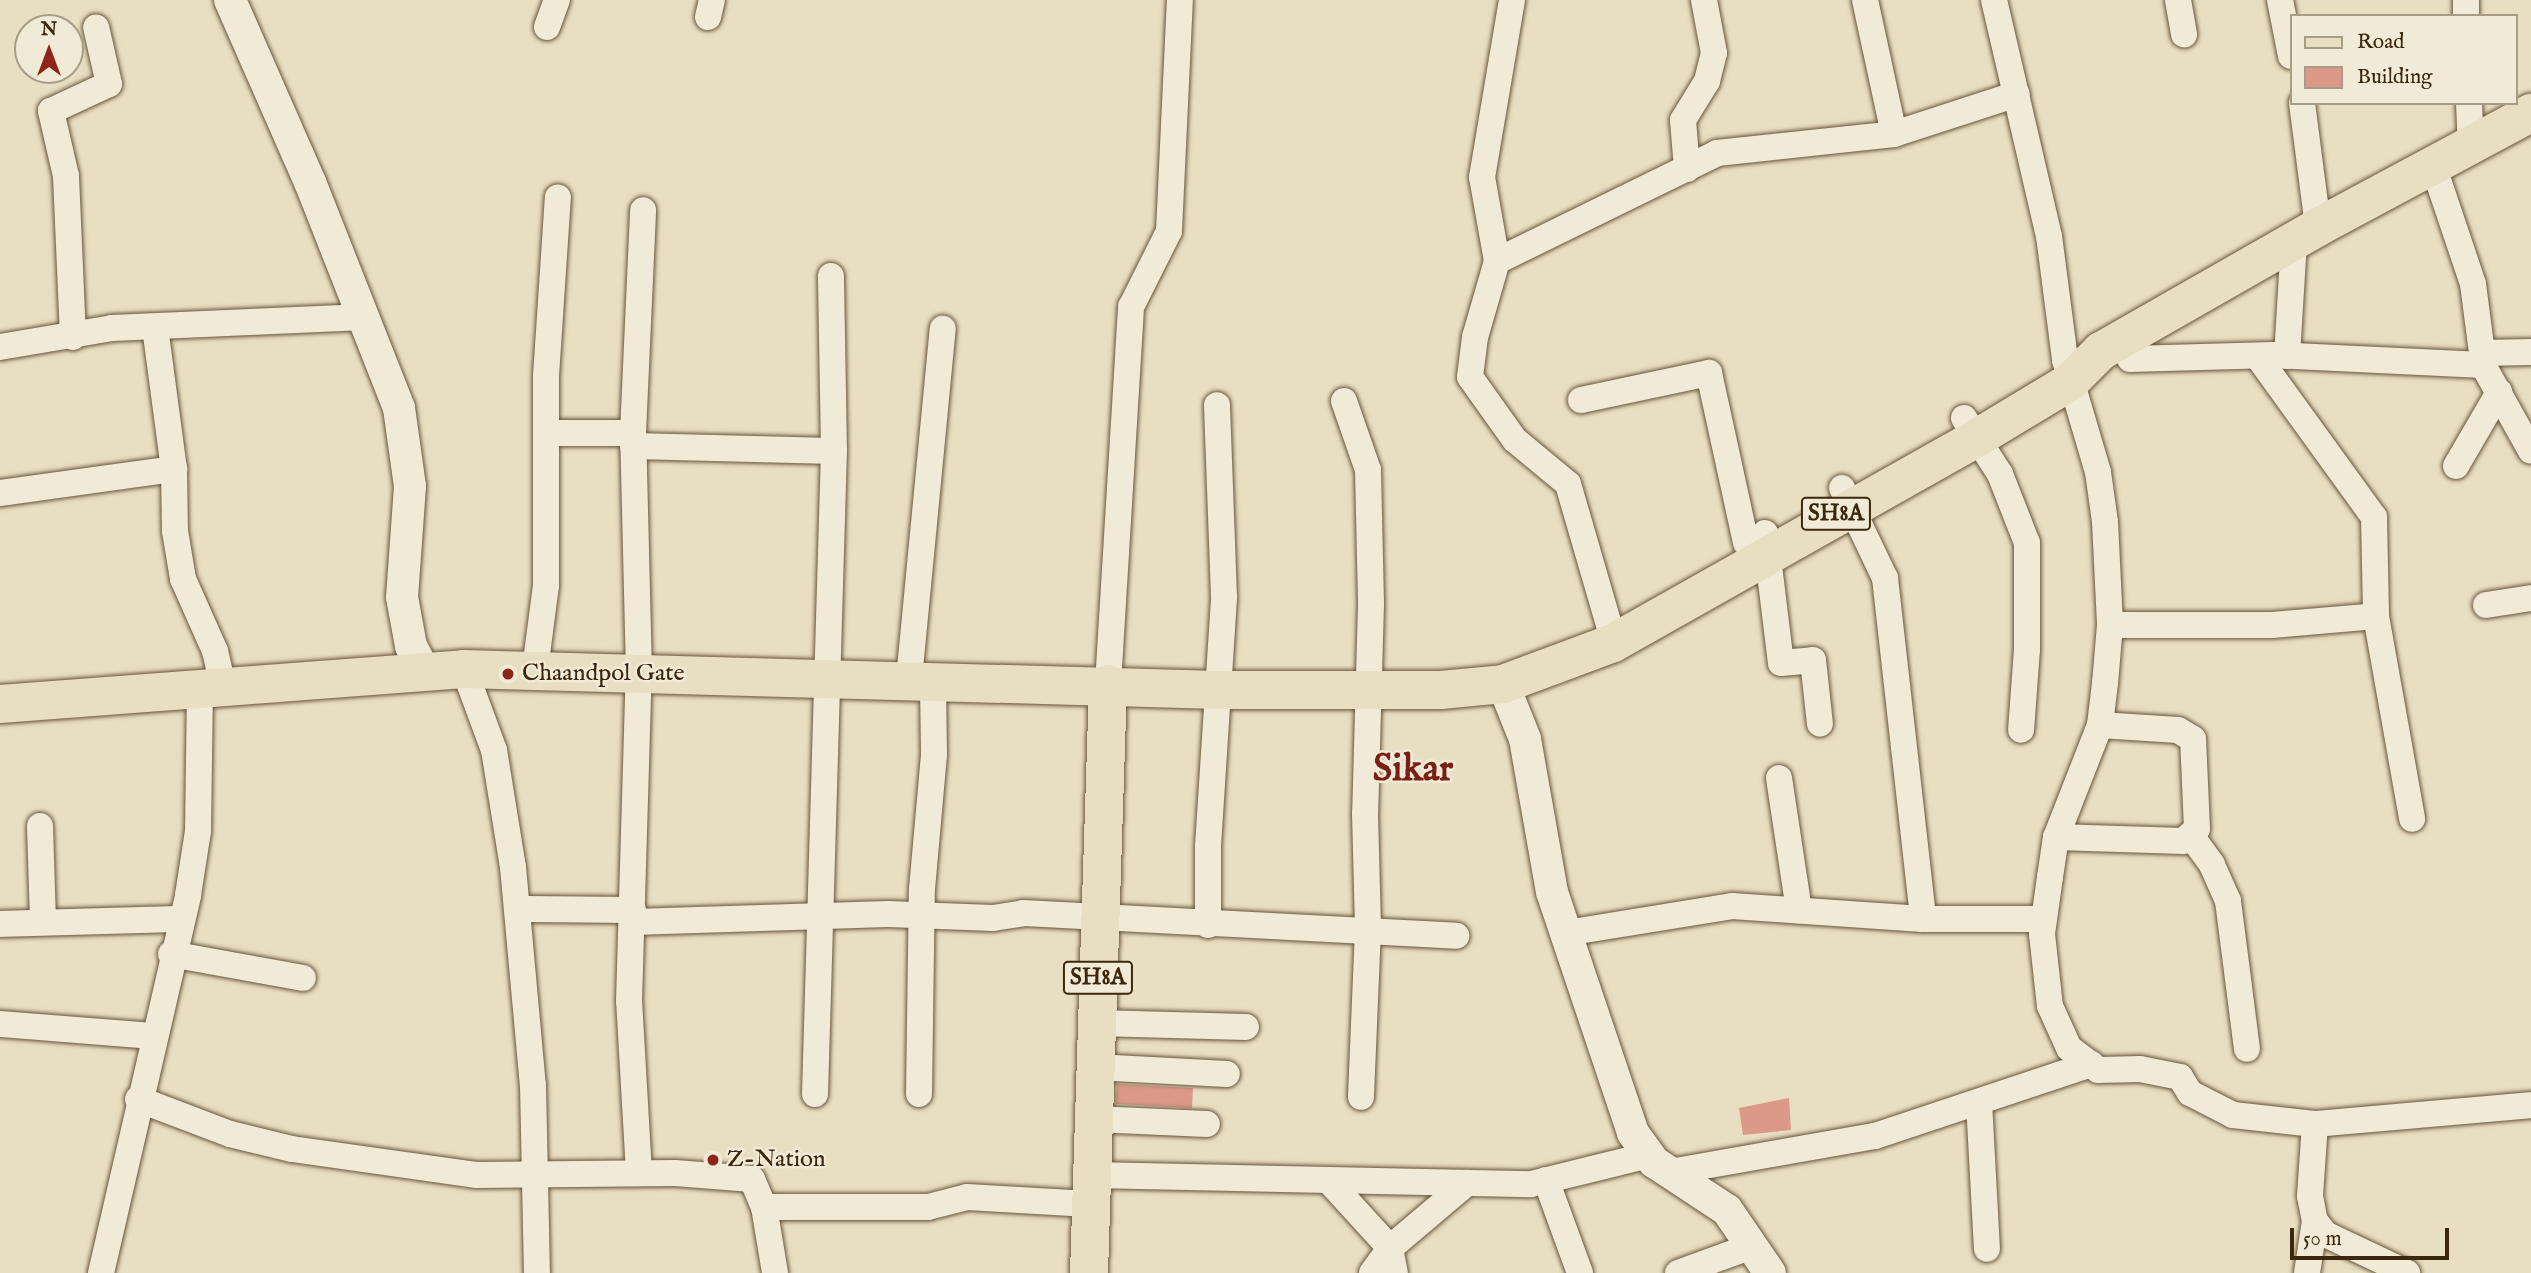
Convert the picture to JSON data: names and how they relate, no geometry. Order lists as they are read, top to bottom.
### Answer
{
  "streets": {
    "main road": ["SH8A"]
  },
  "districts": ["Sikar"],
  "places": ["Chaandpol Gate", "Z-Nation"],
  "legend": ["Road", "Building"],
  "scale_bar": "50 m",
  "north": "top"
}
